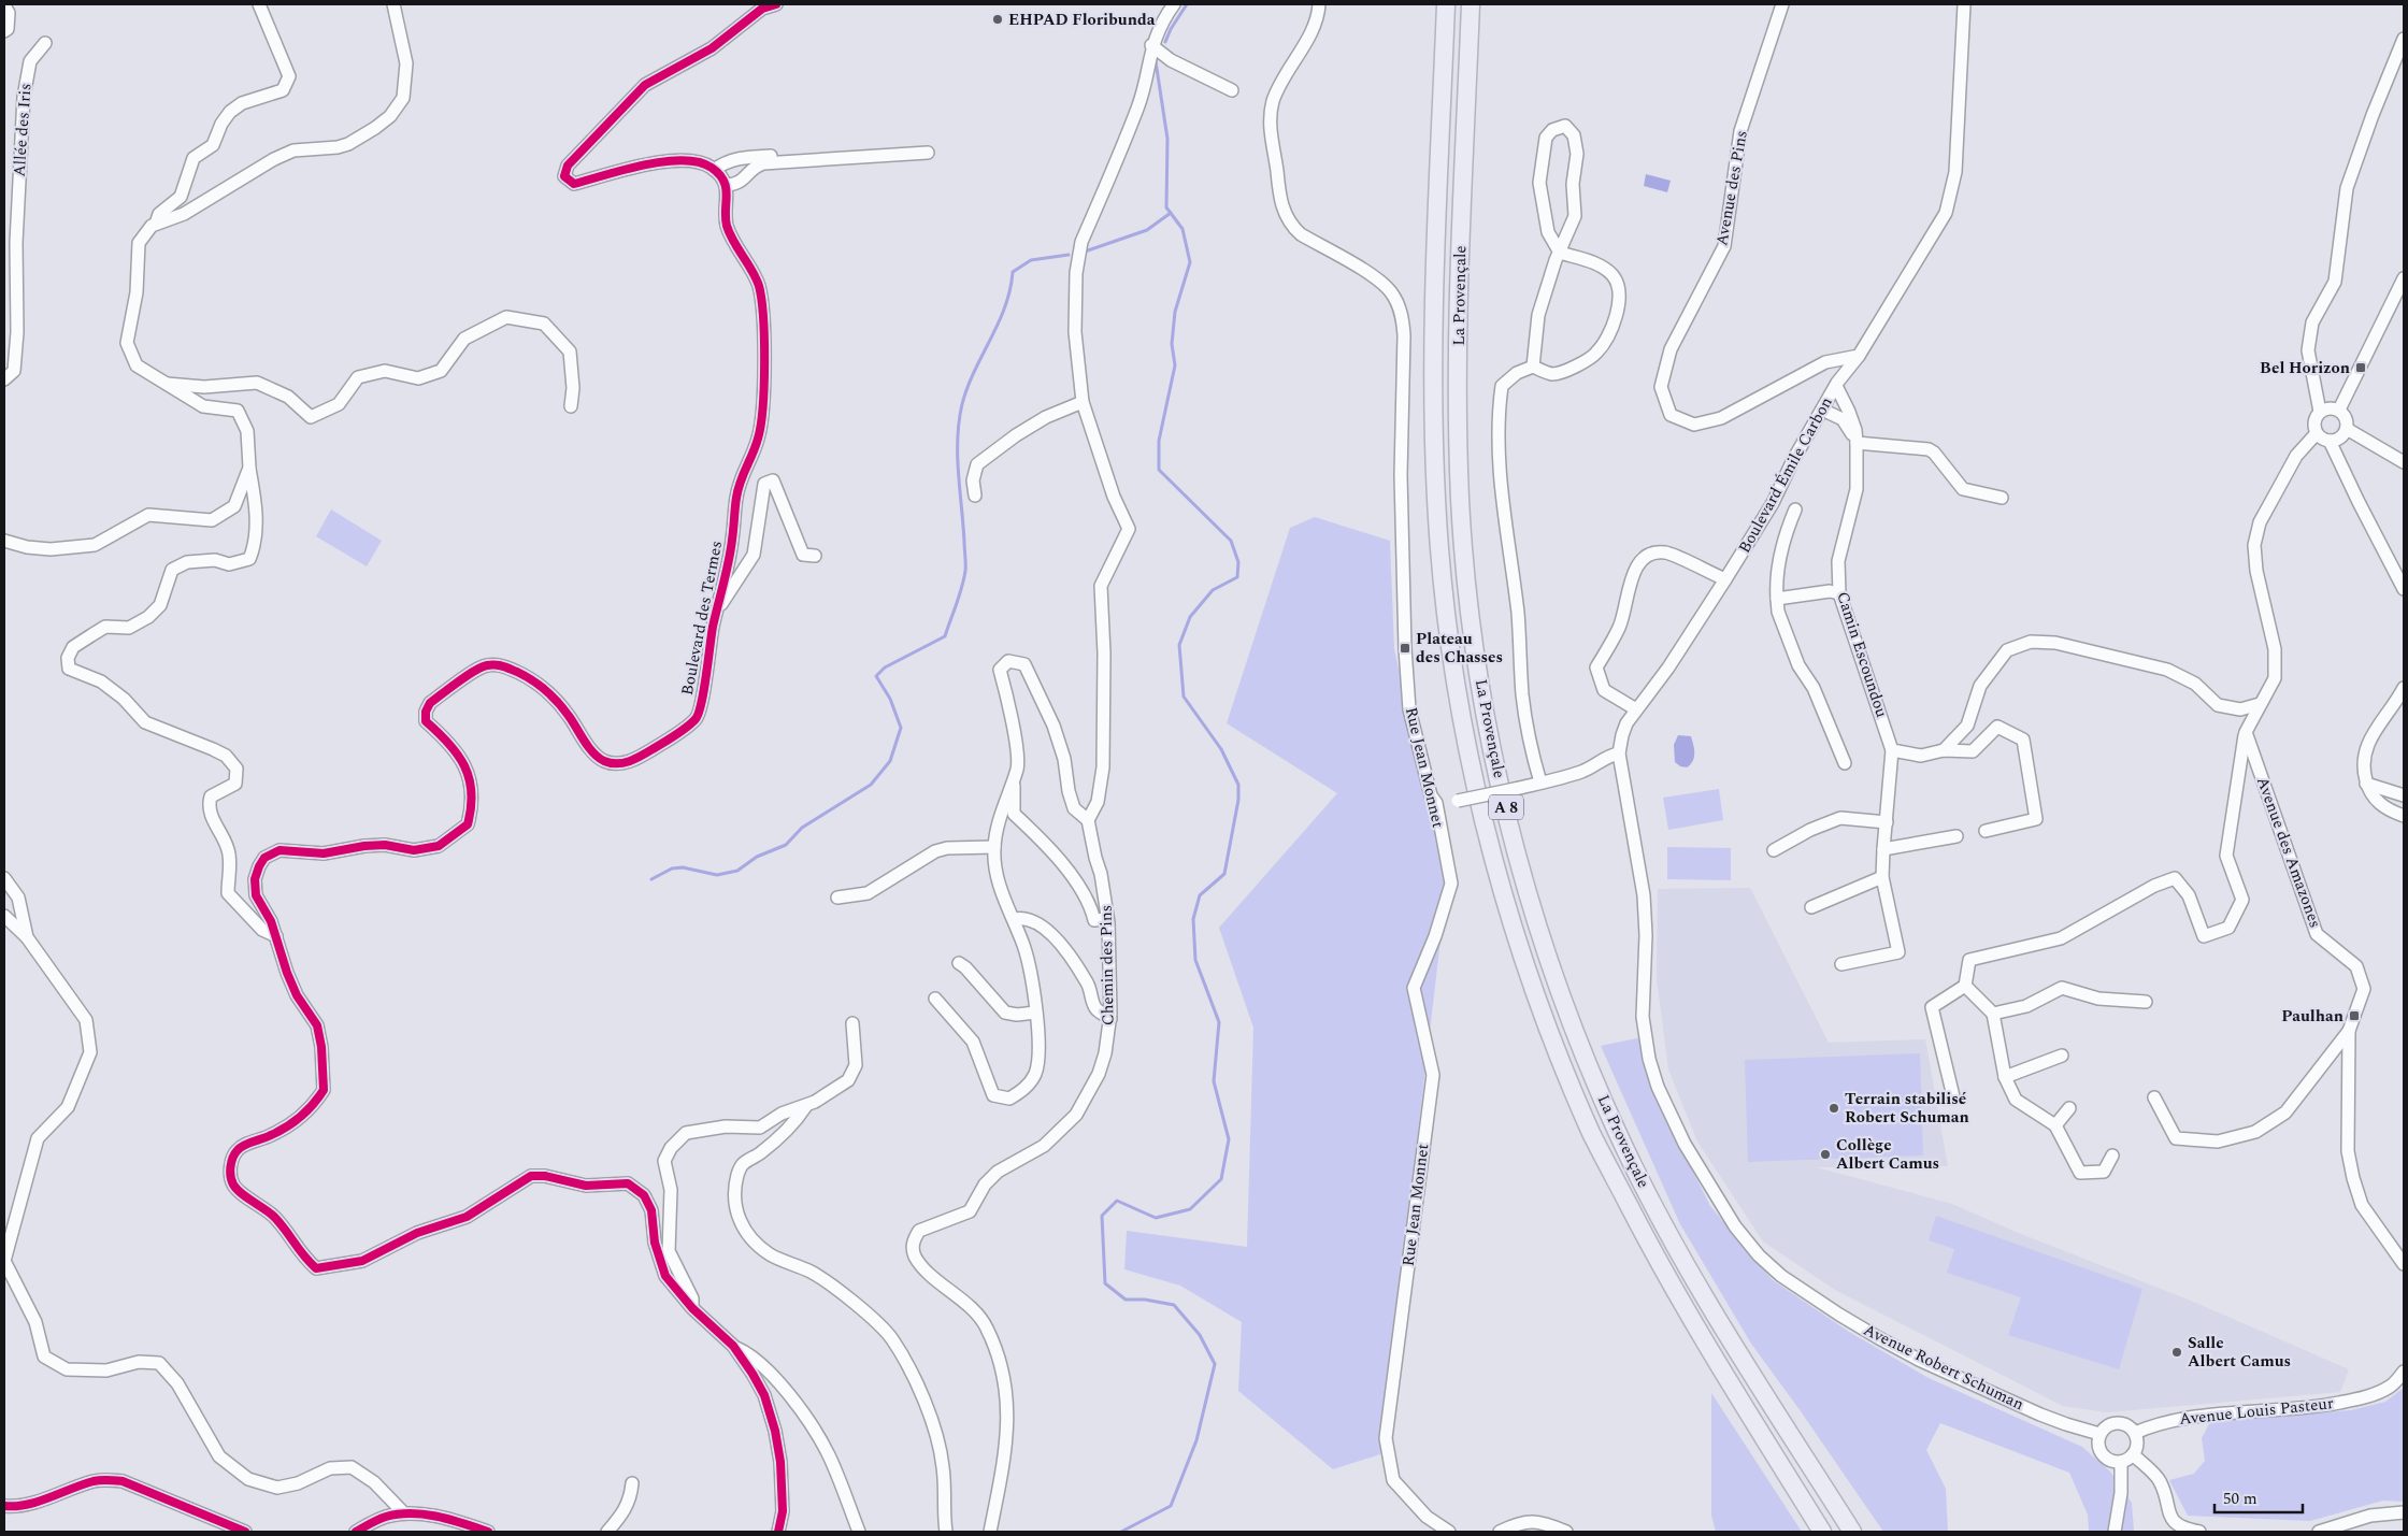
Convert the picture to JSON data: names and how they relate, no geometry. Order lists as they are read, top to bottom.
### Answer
{
  "streets": {
    "highway": ["La Provençale", "A 8"],
    "street": [
      "Allée des Iris",
      "Avenue des Pins",
      "Boulevard Émile Carbon",
      "Boulevard des Termes",
      "Camin Escoundou",
      "Rue Jean Monnet",
      "Avenue des Amazones",
      "Chemin des Pins",
      "Avenue Robert Schuman",
      "Avenue Louis Pasteur"
    ]
  },
  "crossings": [
    ["Avenue des Pins", "Boulevard Émile Carbon"],
    ["Boulevard Émile Carbon", "Camin Escoundou"],
    ["Boulevard Émile Carbon", "Avenue Robert Schuman"],
    ["Avenue Robert Schuman", "Avenue Louis Pasteur"]
  ],
  "places": {
    "other": [
      "EHPAD Floribunda",
      "Terrain stabilisé Robert Schuman",
      "Collège Albert Camus",
      "Salle Albert Camus"
    ],
    "transit": ["Bel Horizon", "Plateau des Chasses", "Paulhan"]
  },
  "scale_bar": "50 m"
}
